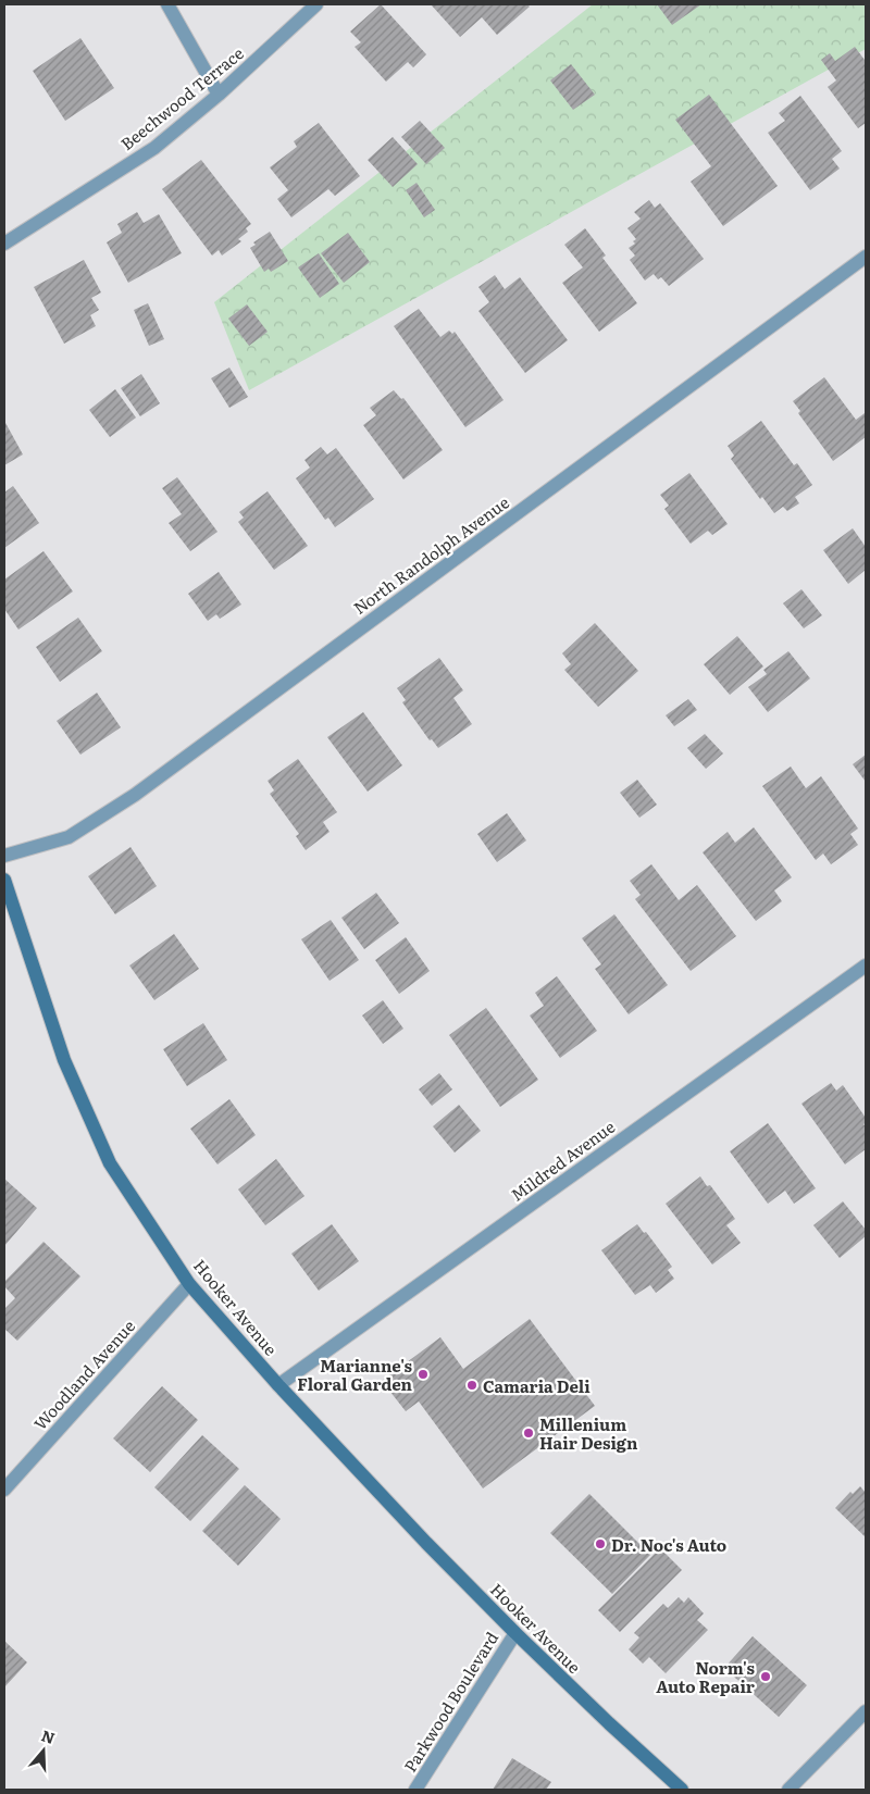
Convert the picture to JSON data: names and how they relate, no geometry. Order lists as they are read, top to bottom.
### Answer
{
  "streets": {
    "street": [
      "Beechwood Terrace",
      "North Randolph Avenue",
      "Mildred Avenue",
      "Hooker Avenue",
      "Woodland Avenue",
      "Parkwood Boulevard"
    ]
  },
  "crossings": [
    ["Mildred Avenue", "Hooker Avenue"],
    ["Hooker Avenue", "Woodland Avenue"],
    ["Hooker Avenue", "Parkwood Boulevard"]
  ],
  "places": [
    "Marianne's Floral Garden",
    "Camaria Deli",
    "Millenium Hair Design",
    "Dr. Noc's Auto",
    "Norm's Auto Repair"
  ],
  "north": "top"
}
